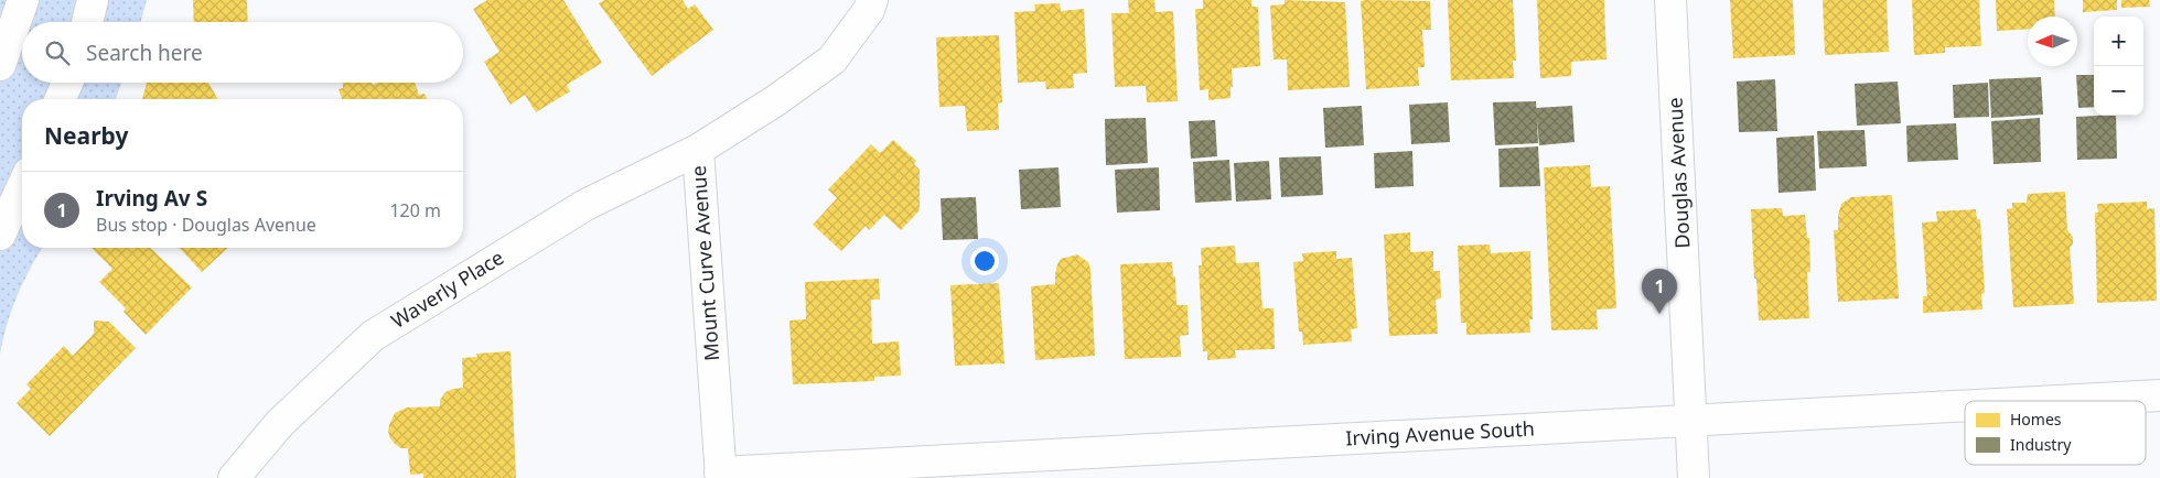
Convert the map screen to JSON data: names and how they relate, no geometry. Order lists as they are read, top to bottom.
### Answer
{
  "streets": {
    "street": [
      "Douglas Avenue",
      "Mount Curve Avenue",
      "Waverly Place",
      "Irving Avenue South"
    ]
  },
  "crossings": [
    ["Douglas Avenue", "Irving Avenue South"],
    ["Mount Curve Avenue", "Waverly Place"],
    ["Mount Curve Avenue", "Irving Avenue South"]
  ],
  "legend": ["Homes", "Industry"],
  "north": "left",
  "page": {
    "map_buttons": ["+", "−"],
    "search": "Search here",
    "heading": "Nearby",
    "list": [
      {
        "mark": "1",
        "name": "Irving Av S",
        "note": "Bus stop · Douglas Avenue",
        "value": "120 m"
      }
    ],
    "pins": "1"
  }
}
